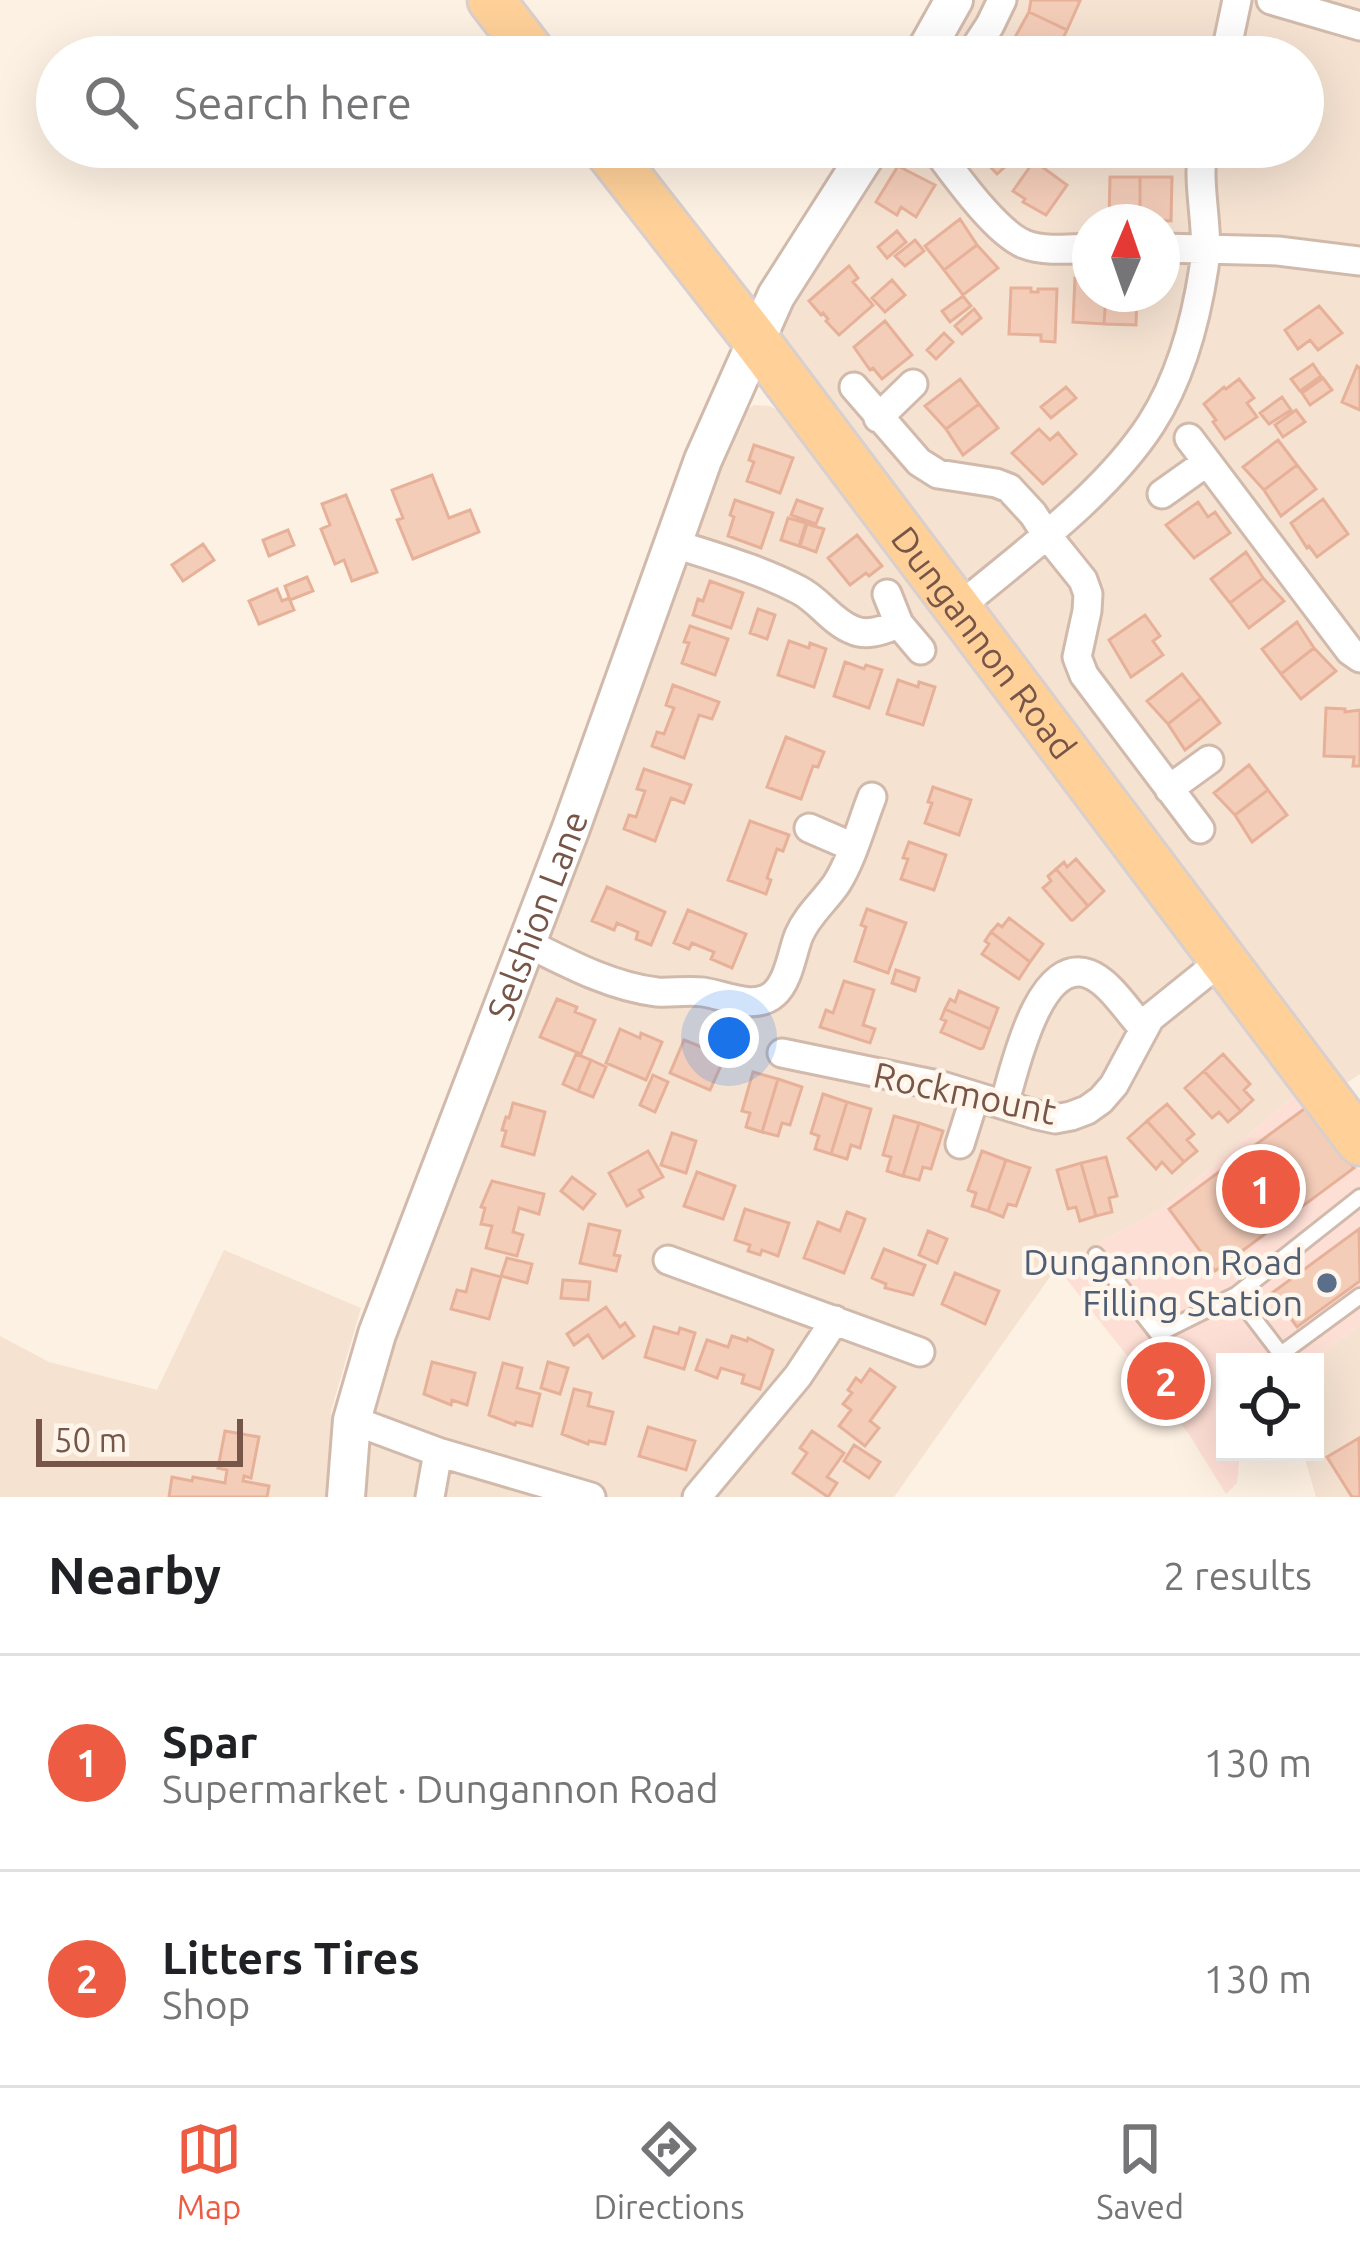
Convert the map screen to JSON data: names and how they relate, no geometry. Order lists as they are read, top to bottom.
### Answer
{
  "streets": {
    "main road": ["Dungannon Road"],
    "street": ["Selshion Lane", "Rockmount"]
  },
  "crossings": [
    ["Dungannon Road", "Selshion Lane"],
    ["Dungannon Road", "Rockmount"]
  ],
  "places": ["Dungannon Road Filling Station"],
  "scale_bar": "50 m",
  "north": "top",
  "page": {
    "search": "Search here",
    "pins": ["1", "2"],
    "scale": "50 m",
    "heading": ["Nearby", "2 results"],
    "list": [
      {
        "mark": "1",
        "name": "Spar",
        "note": "Supermarket · Dungannon Road",
        "value": "130 m"
      },
      {
        "mark": "2",
        "name": "Litters Tires",
        "note": "Shop",
        "value": "130 m"
      }
    ],
    "nav": ["Map", "Directions", "Saved"]
  }
}
